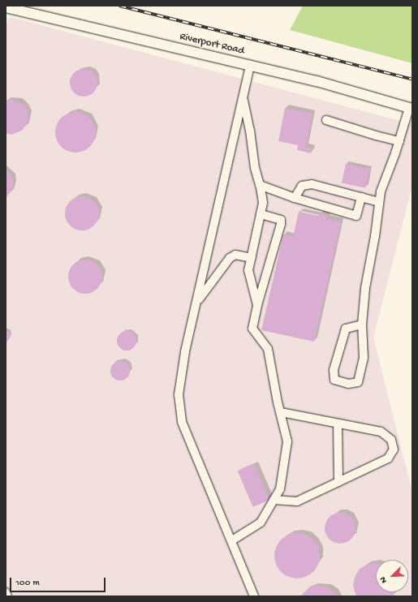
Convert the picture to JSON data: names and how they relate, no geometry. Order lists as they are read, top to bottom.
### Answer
{
  "streets": {
    "main road": ["Riverport Road"]
  },
  "scale_bar": "100 m",
  "north": "bottom left"
}
